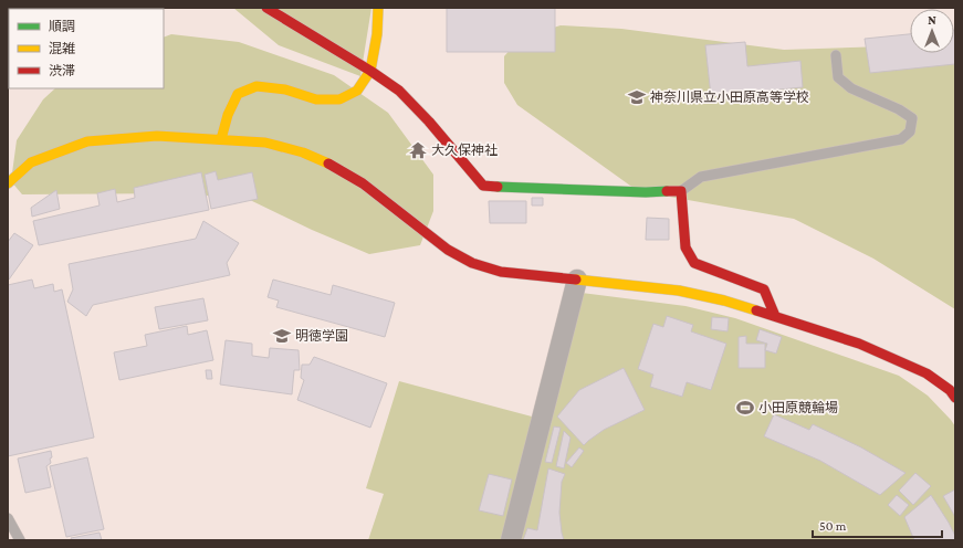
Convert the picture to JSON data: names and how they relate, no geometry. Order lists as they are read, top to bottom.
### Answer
{
  "places": {
    "school or university": ["神奈川県立小田原高等学校", "明徳学園"],
    "temple": ["大久保神社"],
    "sports": ["小田原競輪場"]
  },
  "legend": ["順調", "混雑", "渋滞"],
  "scale_bar": "50 m",
  "north": "top"
}
